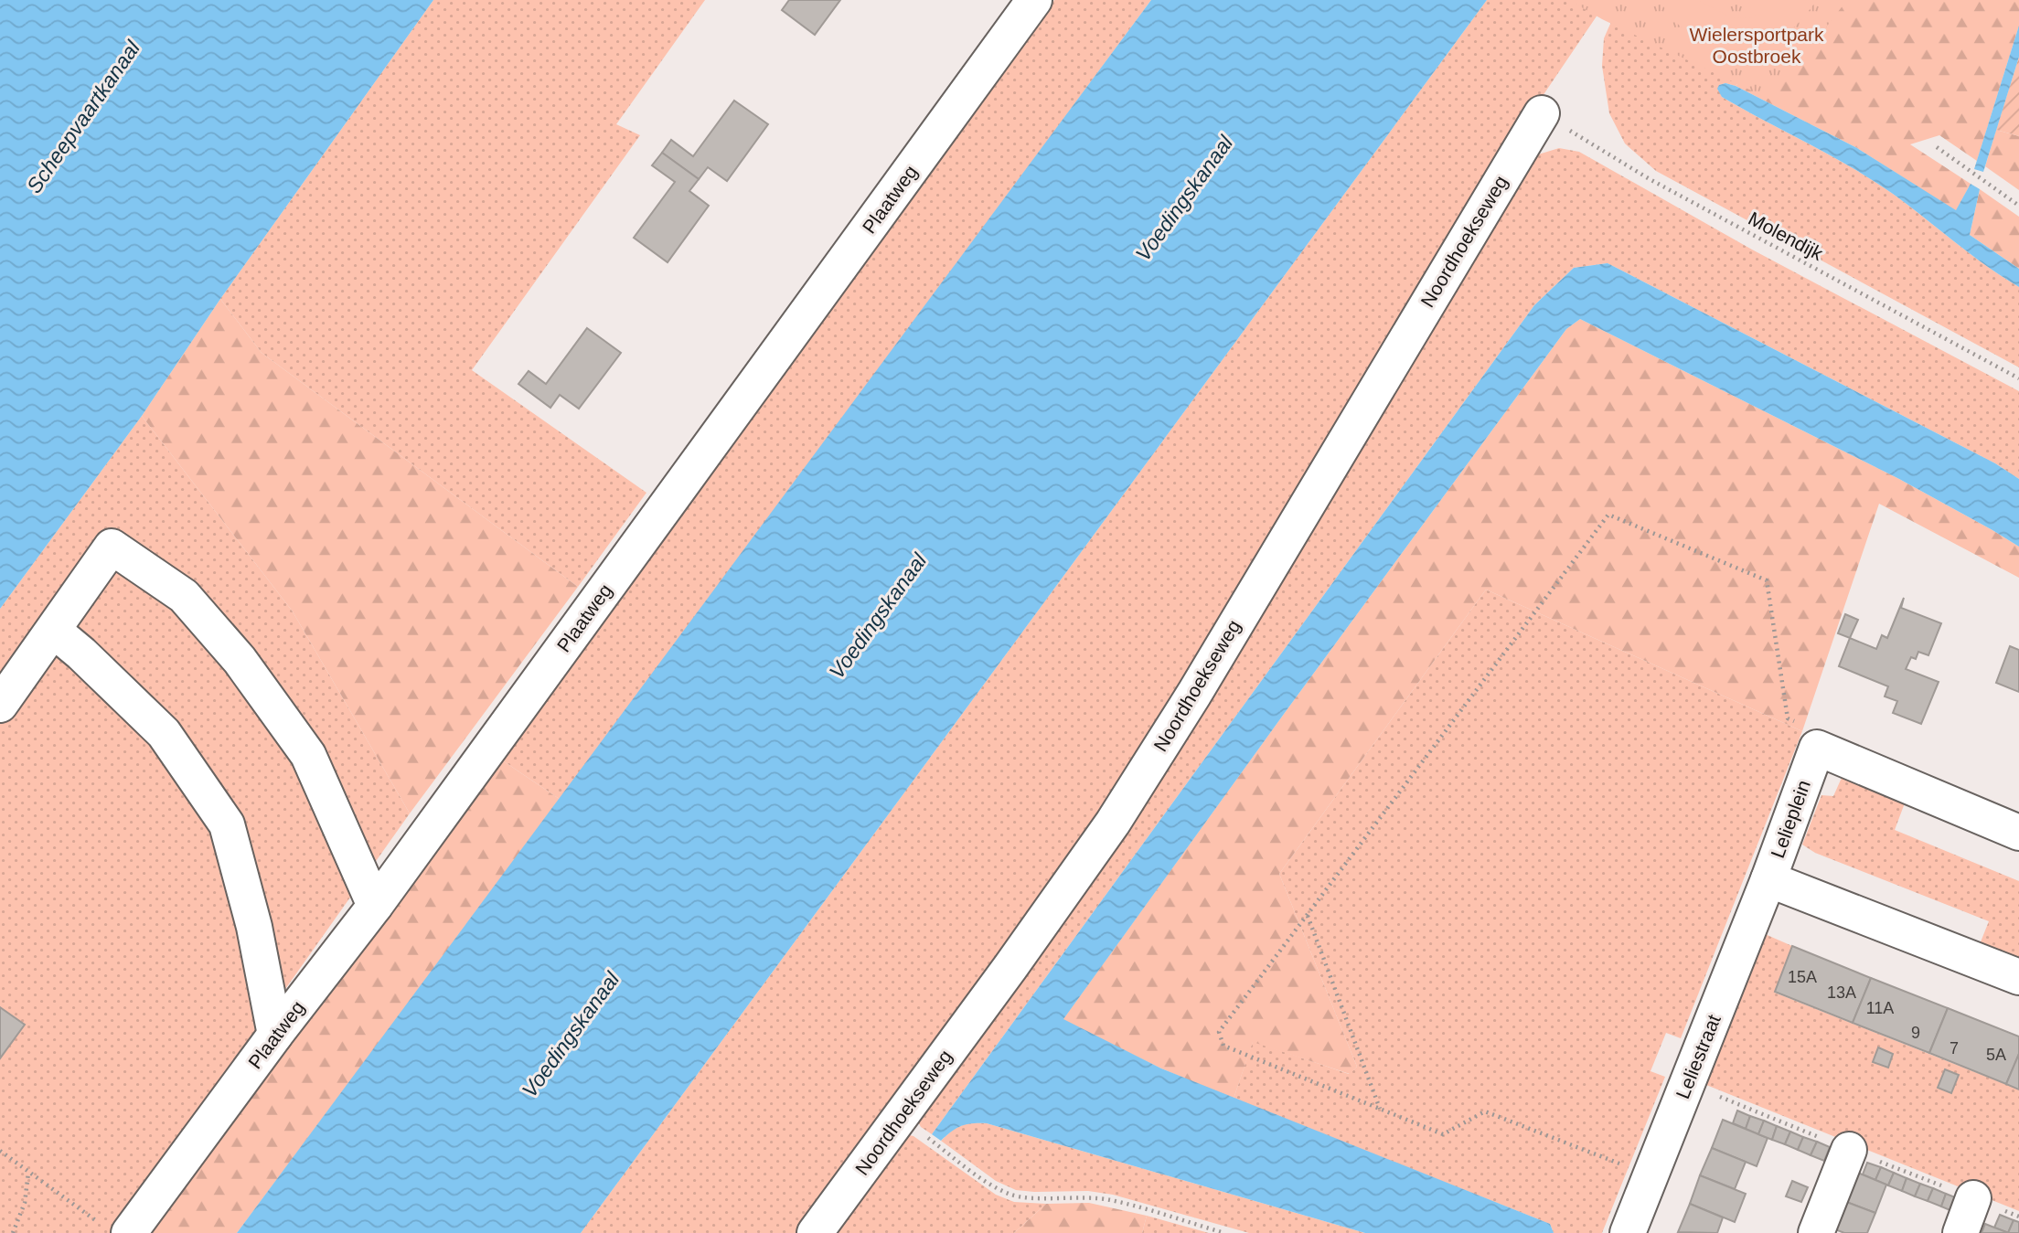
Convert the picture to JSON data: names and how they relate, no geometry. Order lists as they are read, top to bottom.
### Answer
{
  "streets": {
    "street": [
      "Plaatweg",
      "Noordhoekseweg",
      "Lelieplein",
      "Leliestraat"
    ],
    "path": ["Molendijk"]
  },
  "crossings": [
    ["Molendijk", "Noordhoekseweg"],
    ["Lelieplein", "Leliestraat"]
  ],
  "water": ["Scheepvaartkanaal", "Voedingskanaal"],
  "parks": ["Wielersportpark Oostbroek"],
  "house_numbers": [
    "15A",
    "13A",
    "11A",
    "9",
    "7",
    "5A"
  ]
}
